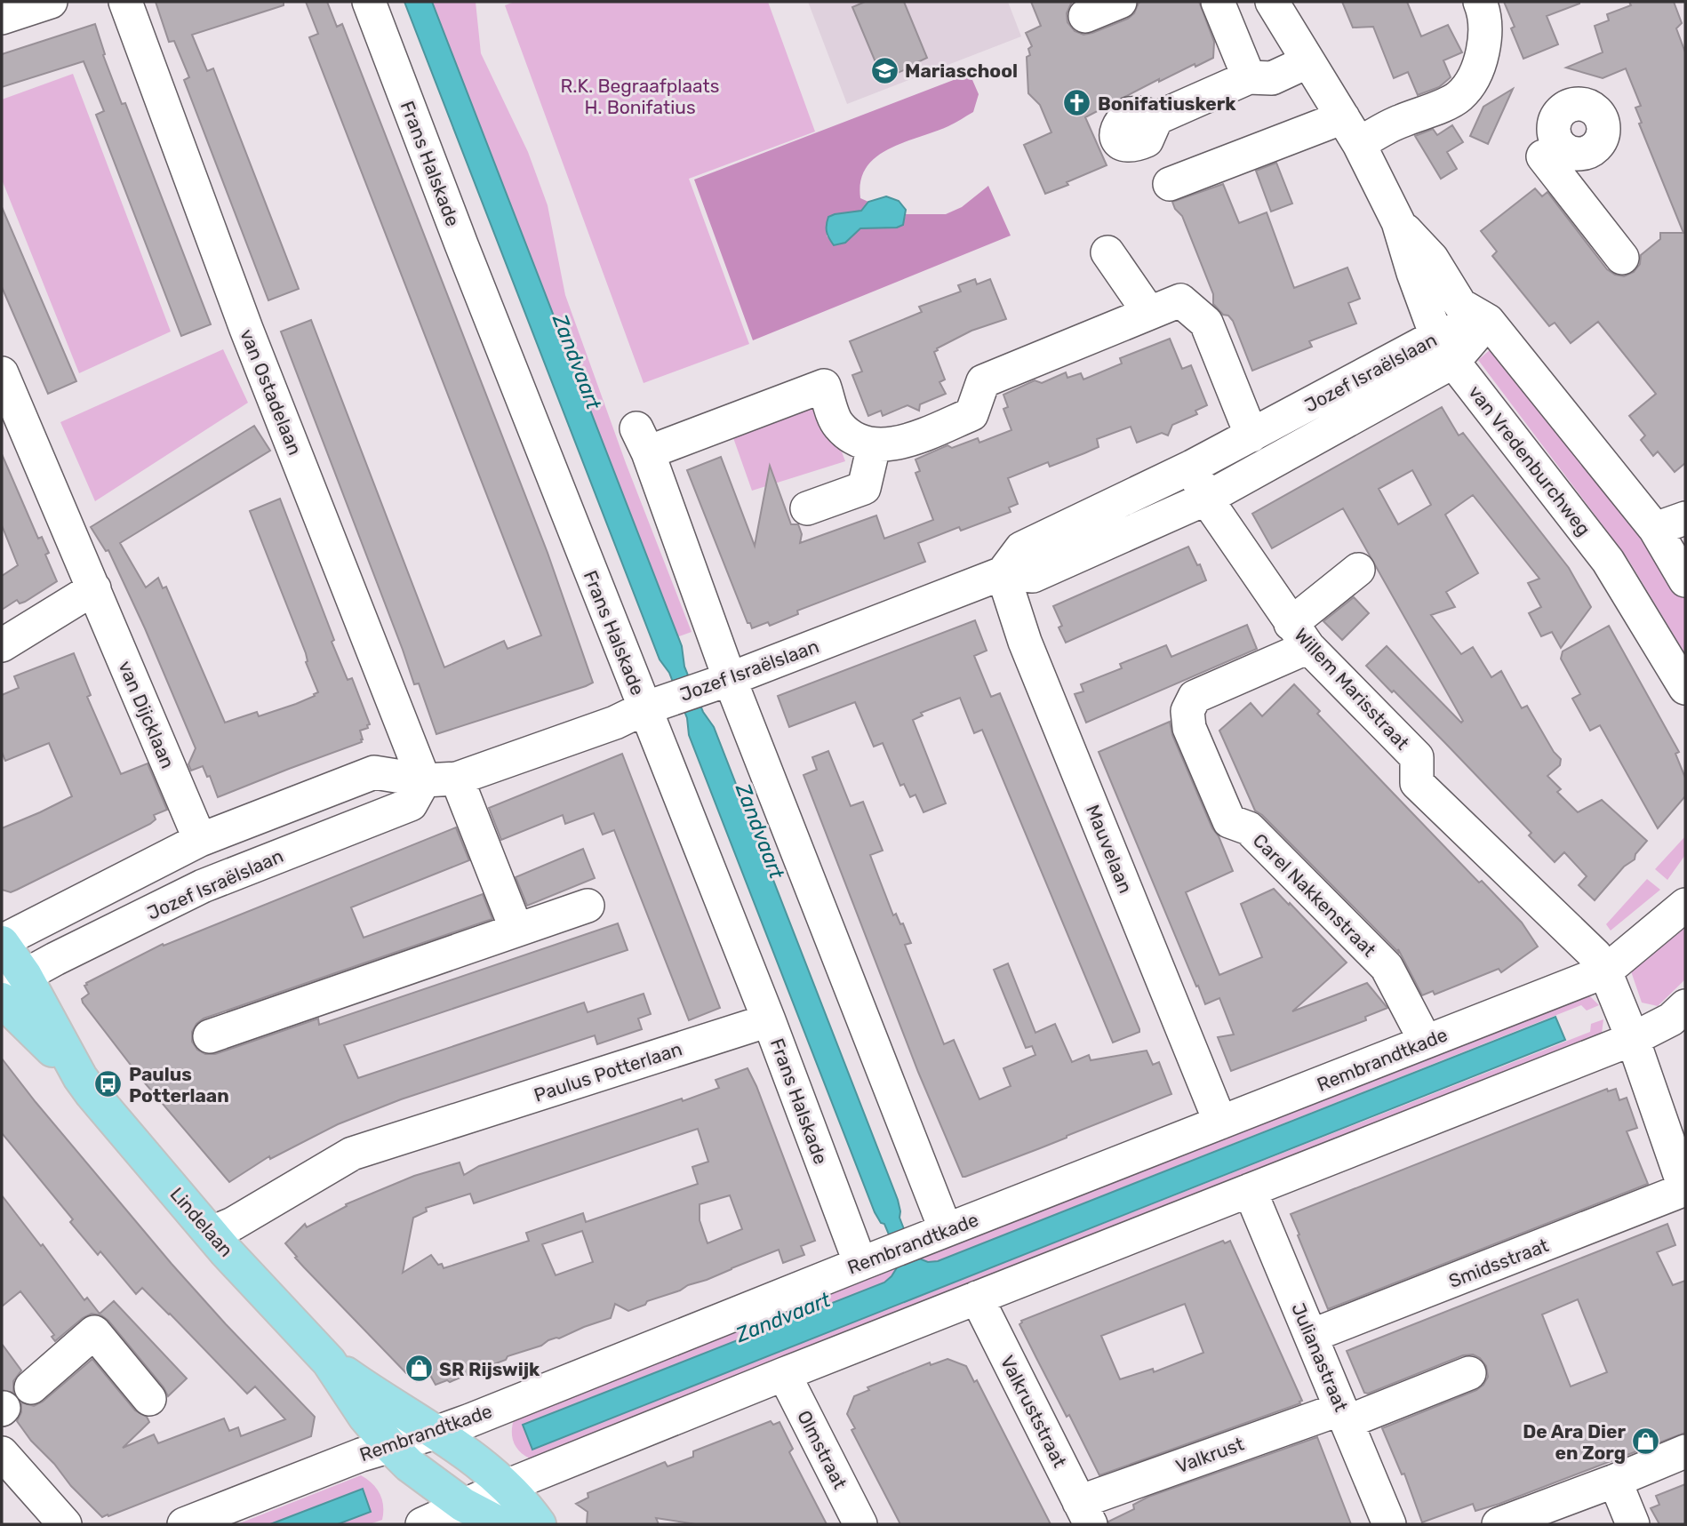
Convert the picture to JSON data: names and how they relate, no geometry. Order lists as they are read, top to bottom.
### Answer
{
  "streets": {
    "main road": ["Lindelaan"],
    "street": [
      "Frans Halskade",
      "Jozef Israëlslaan",
      "van Ostadelaan",
      "van Vredenburchweg",
      "Willem Marisstraat",
      "van Dijcklaan",
      "Mauvelaan",
      "Carel Nakkenstraat",
      "Rembrandtkade",
      "Paulus Potterlaan",
      "Smidsstraat",
      "Julianastraat",
      "Valkruststraat",
      "Olmstraat",
      "Valkrust"
    ]
  },
  "crossings": [
    ["Frans Halskade", "Jozef Israëlslaan"],
    ["Frans Halskade", "Rembrandtkade"],
    ["Frans Halskade", "Paulus Potterlaan"],
    ["Jozef Israëlslaan", "van Ostadelaan"],
    ["Jozef Israëlslaan", "van Vredenburchweg"],
    ["Jozef Israëlslaan", "Willem Marisstraat"],
    ["Jozef Israëlslaan", "van Dijcklaan"],
    ["Jozef Israëlslaan", "Mauvelaan"],
    ["Jozef Israëlslaan", "Lindelaan"],
    ["Willem Marisstraat", "Carel Nakkenstraat"],
    ["Willem Marisstraat", "Rembrandtkade"],
    ["Willem Marisstraat", "Smidsstraat"],
    ["Mauvelaan", "Rembrandtkade"],
    ["Carel Nakkenstraat", "Rembrandtkade"],
    ["Rembrandtkade", "Lindelaan"],
    ["Paulus Potterlaan", "Lindelaan"],
    ["Smidsstraat", "Julianastraat"],
    ["Julianastraat", "Valkrust"],
    ["Valkruststraat", "Valkrust"]
  ],
  "water": ["Zandvaart"],
  "parks": ["R.K. Begraafplaats H. Bonifatius"],
  "places": {
    "school or university": ["Mariaschool"],
    "church": ["Bonifatiuskerk"],
    "bus stop": ["Paulus Potterlaan"],
    "shop": ["SR Rijswijk", "De Ara Dier en Zorg"]
  }
}
